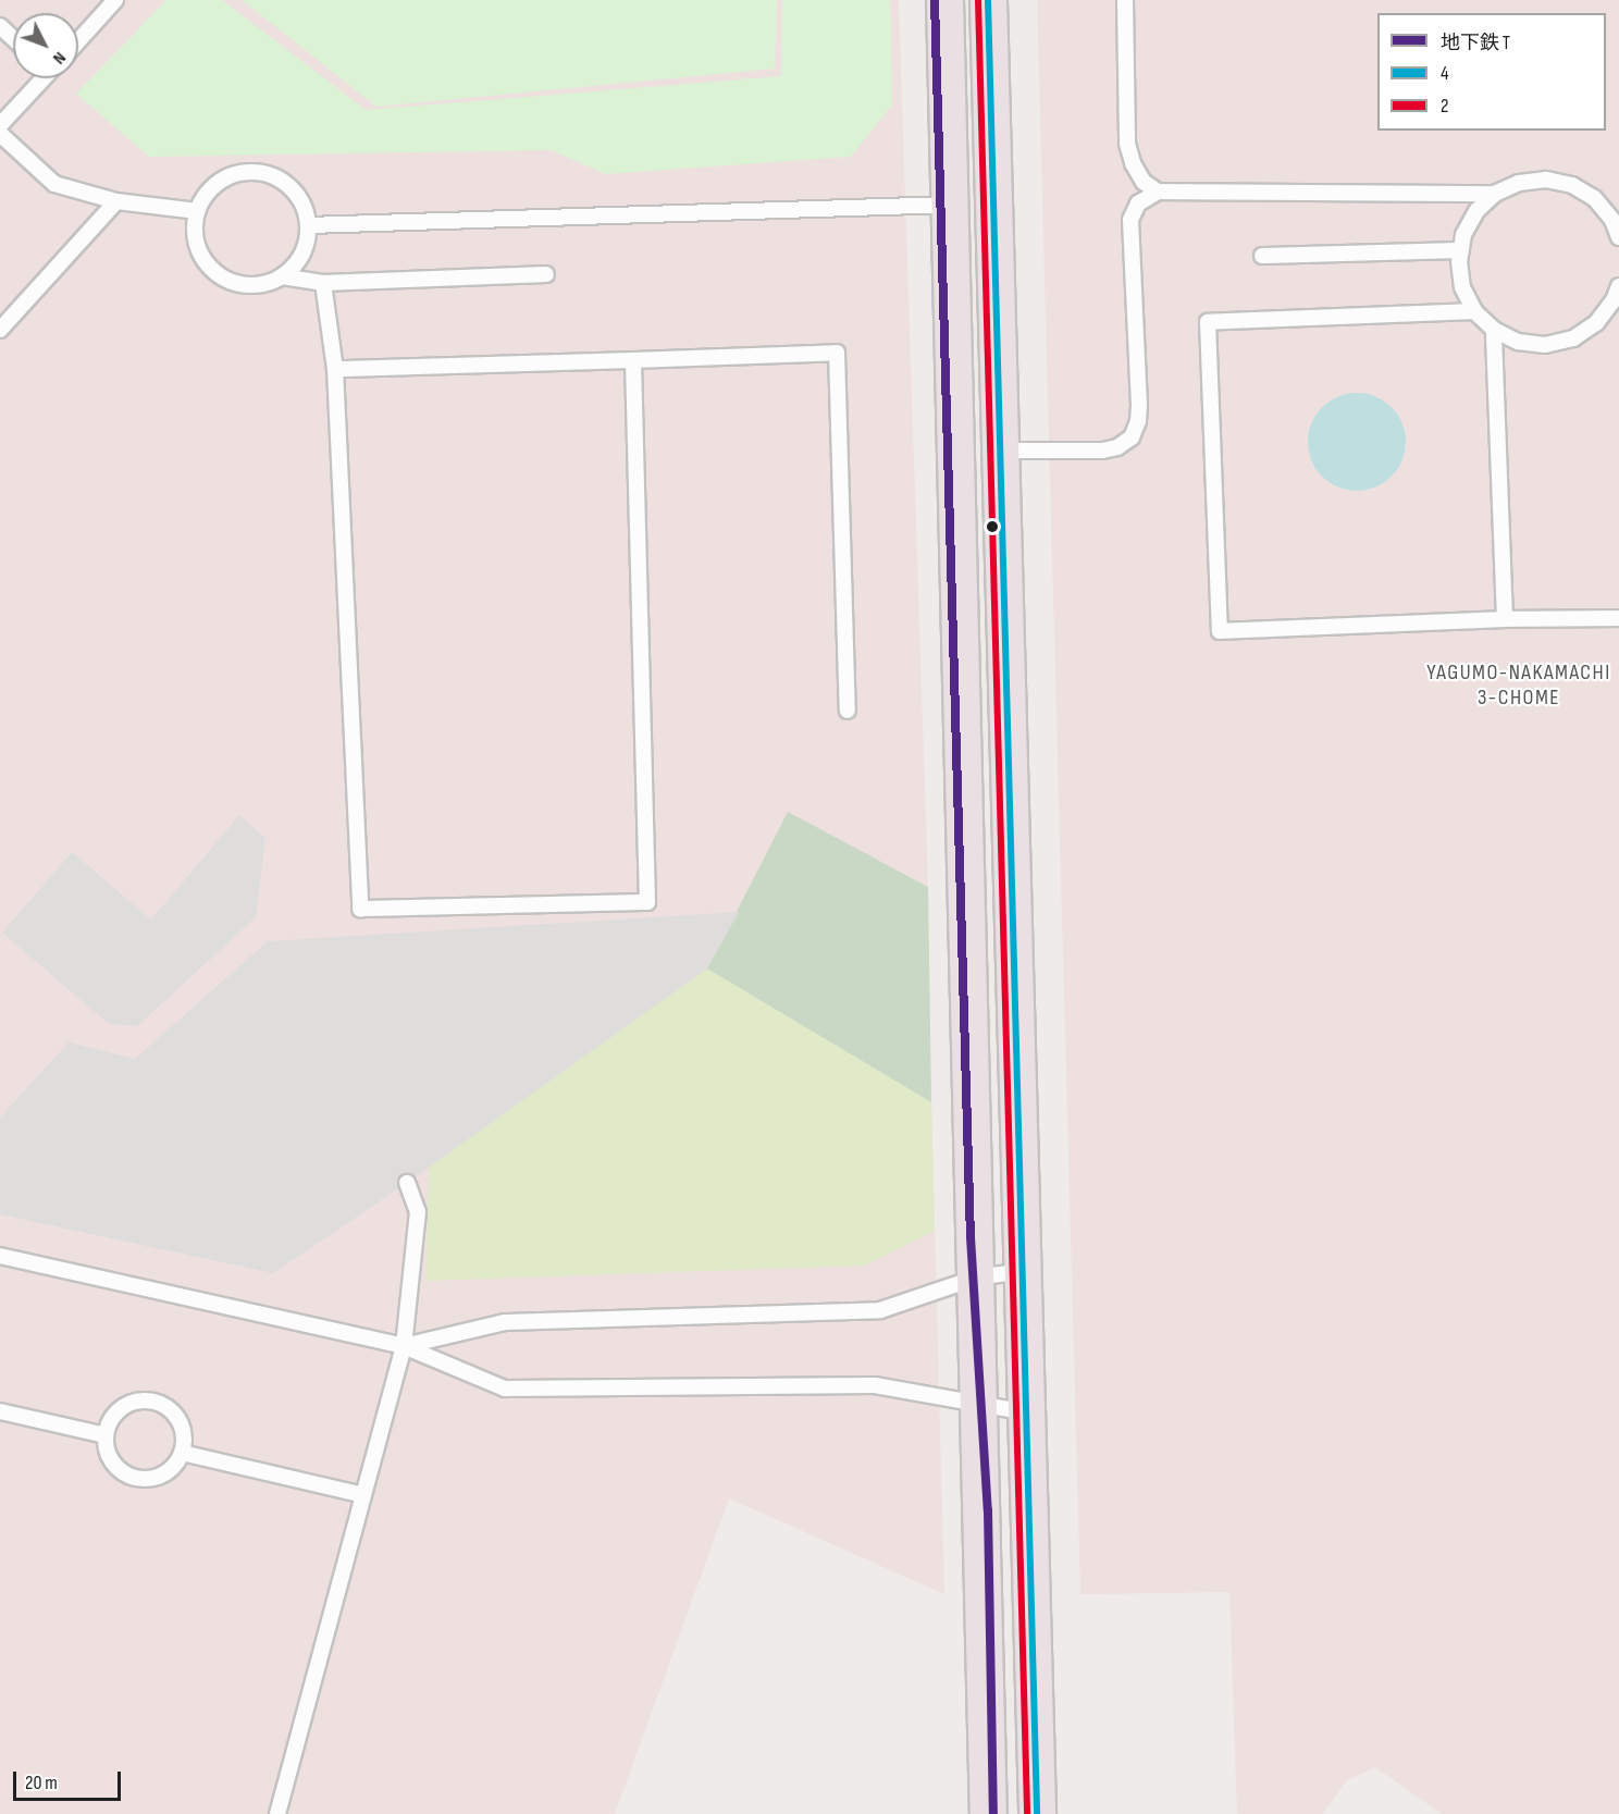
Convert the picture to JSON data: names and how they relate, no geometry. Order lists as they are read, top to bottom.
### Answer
{
  "districts": ["YAGUMO-NAKAMACHI 3-CHOME"],
  "lines": ["metro line T", "transit line 4", "transit line 2"],
  "legend": ["地下鉄 T", "4", "2"],
  "scale_bar": "20 m",
  "north": "bottom right"
}
